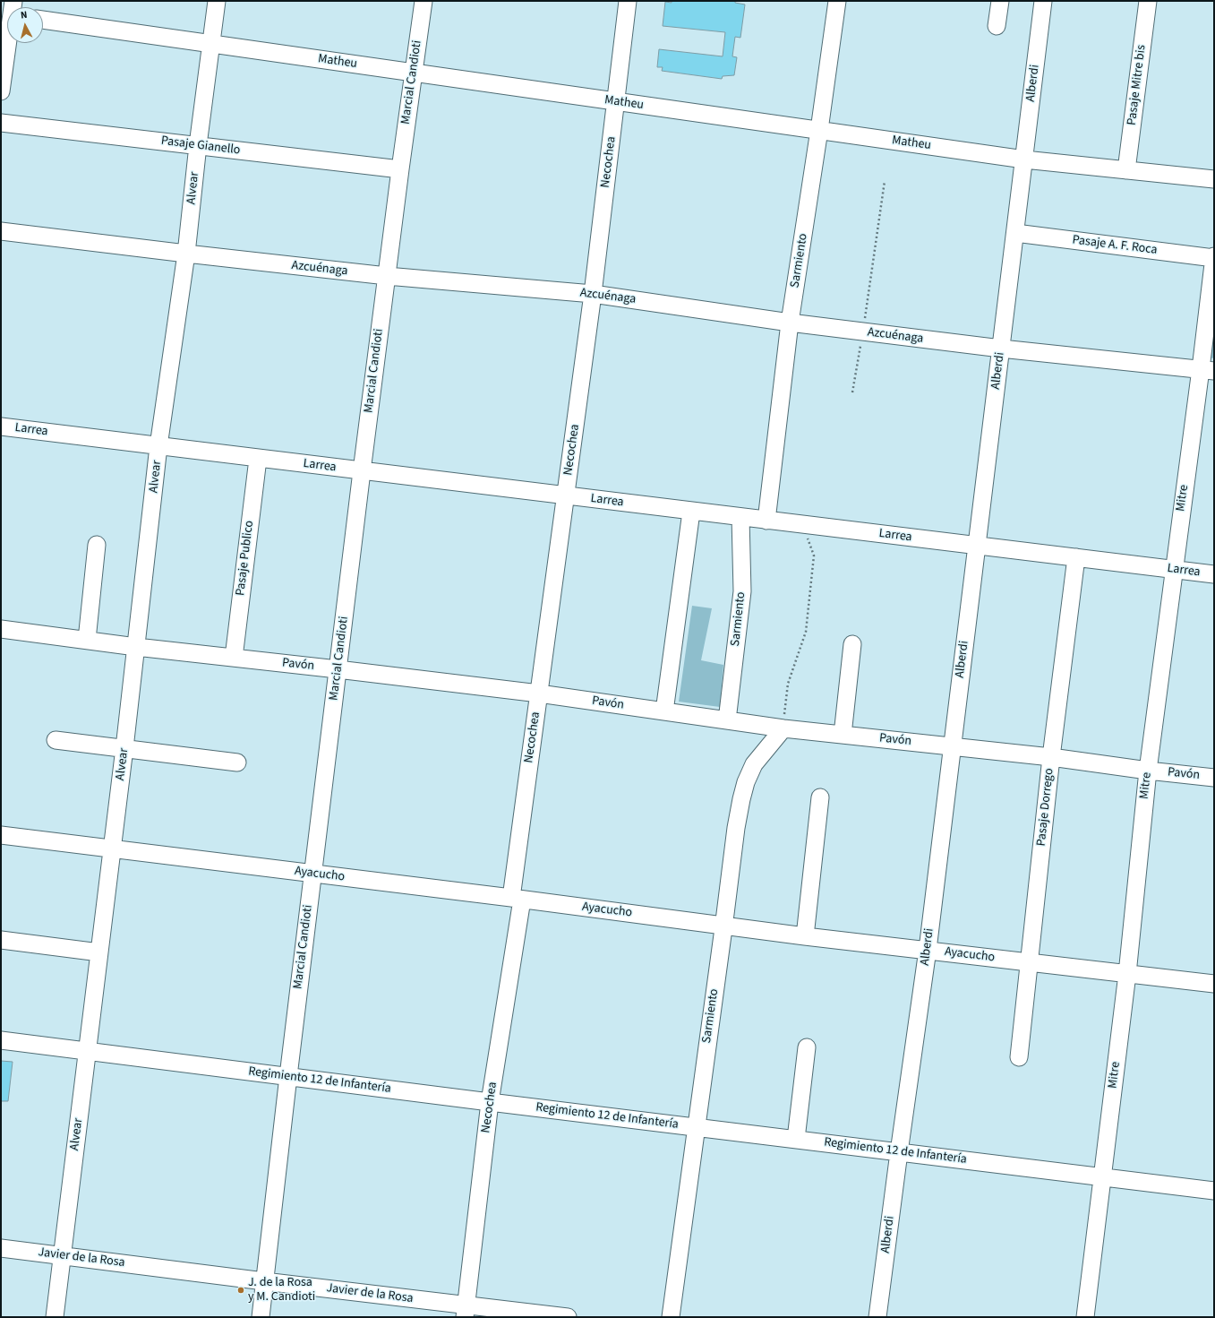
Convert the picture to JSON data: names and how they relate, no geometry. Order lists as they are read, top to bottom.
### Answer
{
  "streets": {
    "street": [
      "Matheu",
      "Marcial Candioti",
      "Alberdi",
      "Pasaje Mitre bis",
      "Pasaje Gianello",
      "Necochea",
      "Alvear",
      "Pasaje A. F. Roca",
      "Sarmiento",
      "Azcuénaga",
      "Larrea",
      "Mitre",
      "Pasaje Publico",
      "Pavón",
      "Pasaje Dorrego",
      "Ayacucho",
      "Regimiento 12 de Infantería",
      "Javier de la Rosa"
    ]
  },
  "crossings": [
    ["Matheu", "Marcial Candioti"],
    ["Matheu", "Alberdi"],
    ["Matheu", "Pasaje Mitre bis"],
    ["Matheu", "Necochea"],
    ["Matheu", "Alvear"],
    ["Matheu", "Sarmiento"],
    ["Marcial Candioti", "Pasaje Gianello"],
    ["Marcial Candioti", "Azcuénaga"],
    ["Marcial Candioti", "Larrea"],
    ["Marcial Candioti", "Pavón"],
    ["Marcial Candioti", "Ayacucho"],
    ["Marcial Candioti", "Regimiento 12 de Infantería"],
    ["Marcial Candioti", "Javier de la Rosa"],
    ["Alberdi", "Pasaje A. F. Roca"],
    ["Alberdi", "Azcuénaga"],
    ["Alberdi", "Larrea"],
    ["Alberdi", "Pavón"],
    ["Alberdi", "Ayacucho"],
    ["Alberdi", "Regimiento 12 de Infantería"],
    ["Pasaje Gianello", "Alvear"],
    ["Necochea", "Azcuénaga"],
    ["Necochea", "Larrea"],
    ["Necochea", "Pavón"],
    ["Necochea", "Ayacucho"],
    ["Necochea", "Regimiento 12 de Infantería"],
    ["Necochea", "Javier de la Rosa"],
    ["Alvear", "Azcuénaga"],
    ["Alvear", "Larrea"],
    ["Alvear", "Pavón"],
    ["Alvear", "Ayacucho"],
    ["Alvear", "Regimiento 12 de Infantería"],
    ["Alvear", "Javier de la Rosa"],
    ["Pasaje A. F. Roca", "Mitre"],
    ["Sarmiento", "Azcuénaga"],
    ["Sarmiento", "Larrea"],
    ["Sarmiento", "Pavón"],
    ["Sarmiento", "Ayacucho"],
    ["Sarmiento", "Regimiento 12 de Infantería"],
    ["Azcuénaga", "Mitre"],
    ["Larrea", "Mitre"],
    ["Larrea", "Pasaje Publico"],
    ["Larrea", "Pasaje Dorrego"],
    ["Mitre", "Pavón"],
    ["Mitre", "Ayacucho"],
    ["Mitre", "Regimiento 12 de Infantería"],
    ["Pasaje Publico", "Pavón"],
    ["Pavón", "Pasaje Dorrego"],
    ["Pasaje Dorrego", "Ayacucho"]
  ],
  "places": ["J. de la Rosa y M. Candioti"],
  "north": "top"
}
